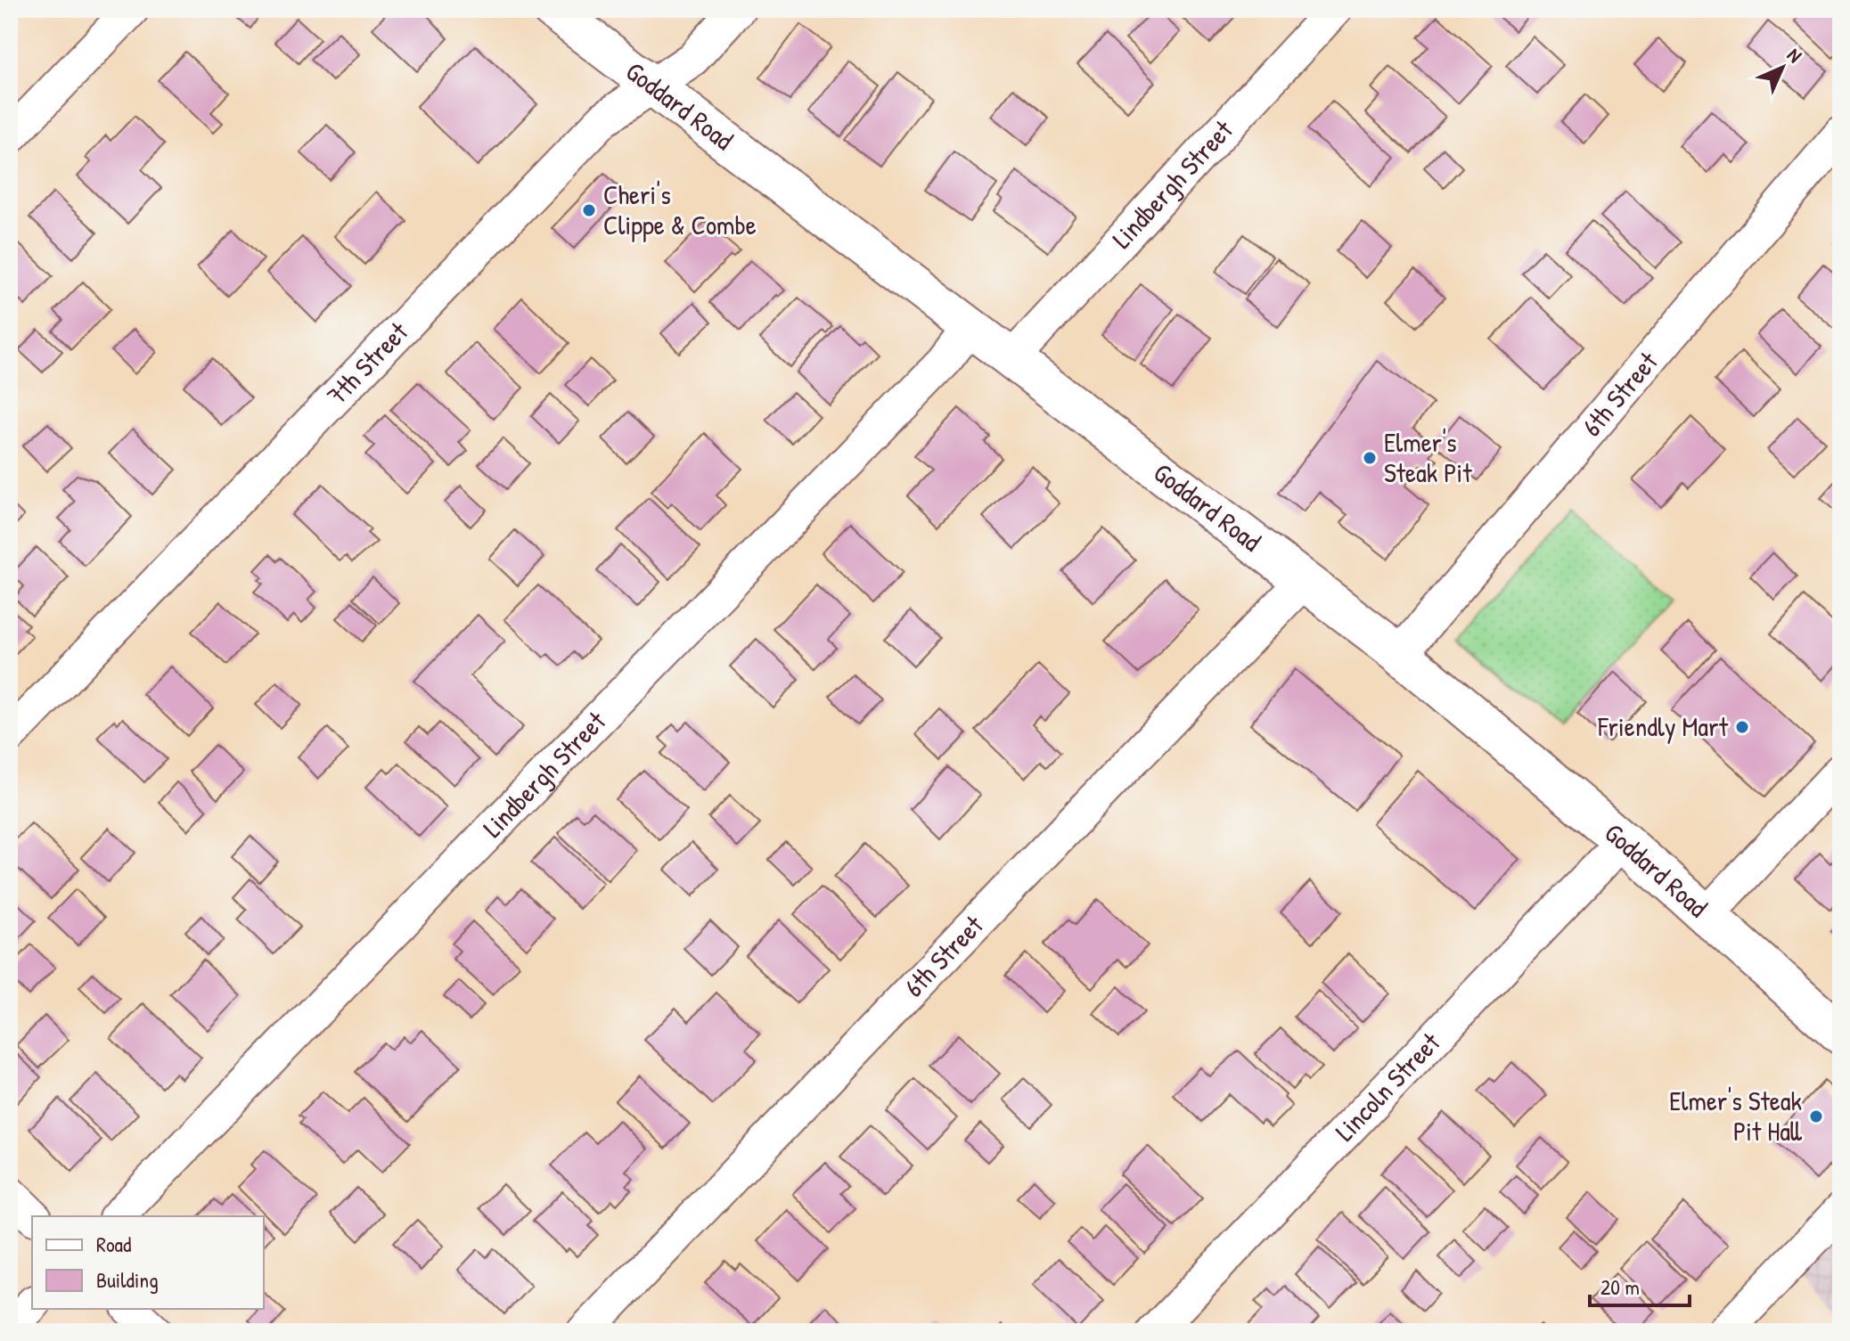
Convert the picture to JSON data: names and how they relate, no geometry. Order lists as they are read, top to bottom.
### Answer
{
  "streets": {
    "street": [
      "Goddard Road",
      "Lindbergh Street",
      "7th Street",
      "6th Street",
      "Lincoln Street"
    ]
  },
  "crossings": [
    ["Goddard Road", "Lindbergh Street"],
    ["Goddard Road", "7th Street"],
    ["Goddard Road", "6th Street"],
    ["Goddard Road", "Lincoln Street"]
  ],
  "places": [
    "Cheri's Clippe & Combe",
    "Elmer's Steak Pit",
    "Friendly Mart",
    "Elmer's Steak Pit Hall"
  ],
  "legend": ["Road", "Building"],
  "scale_bar": "20 m",
  "north": "top right"
}
